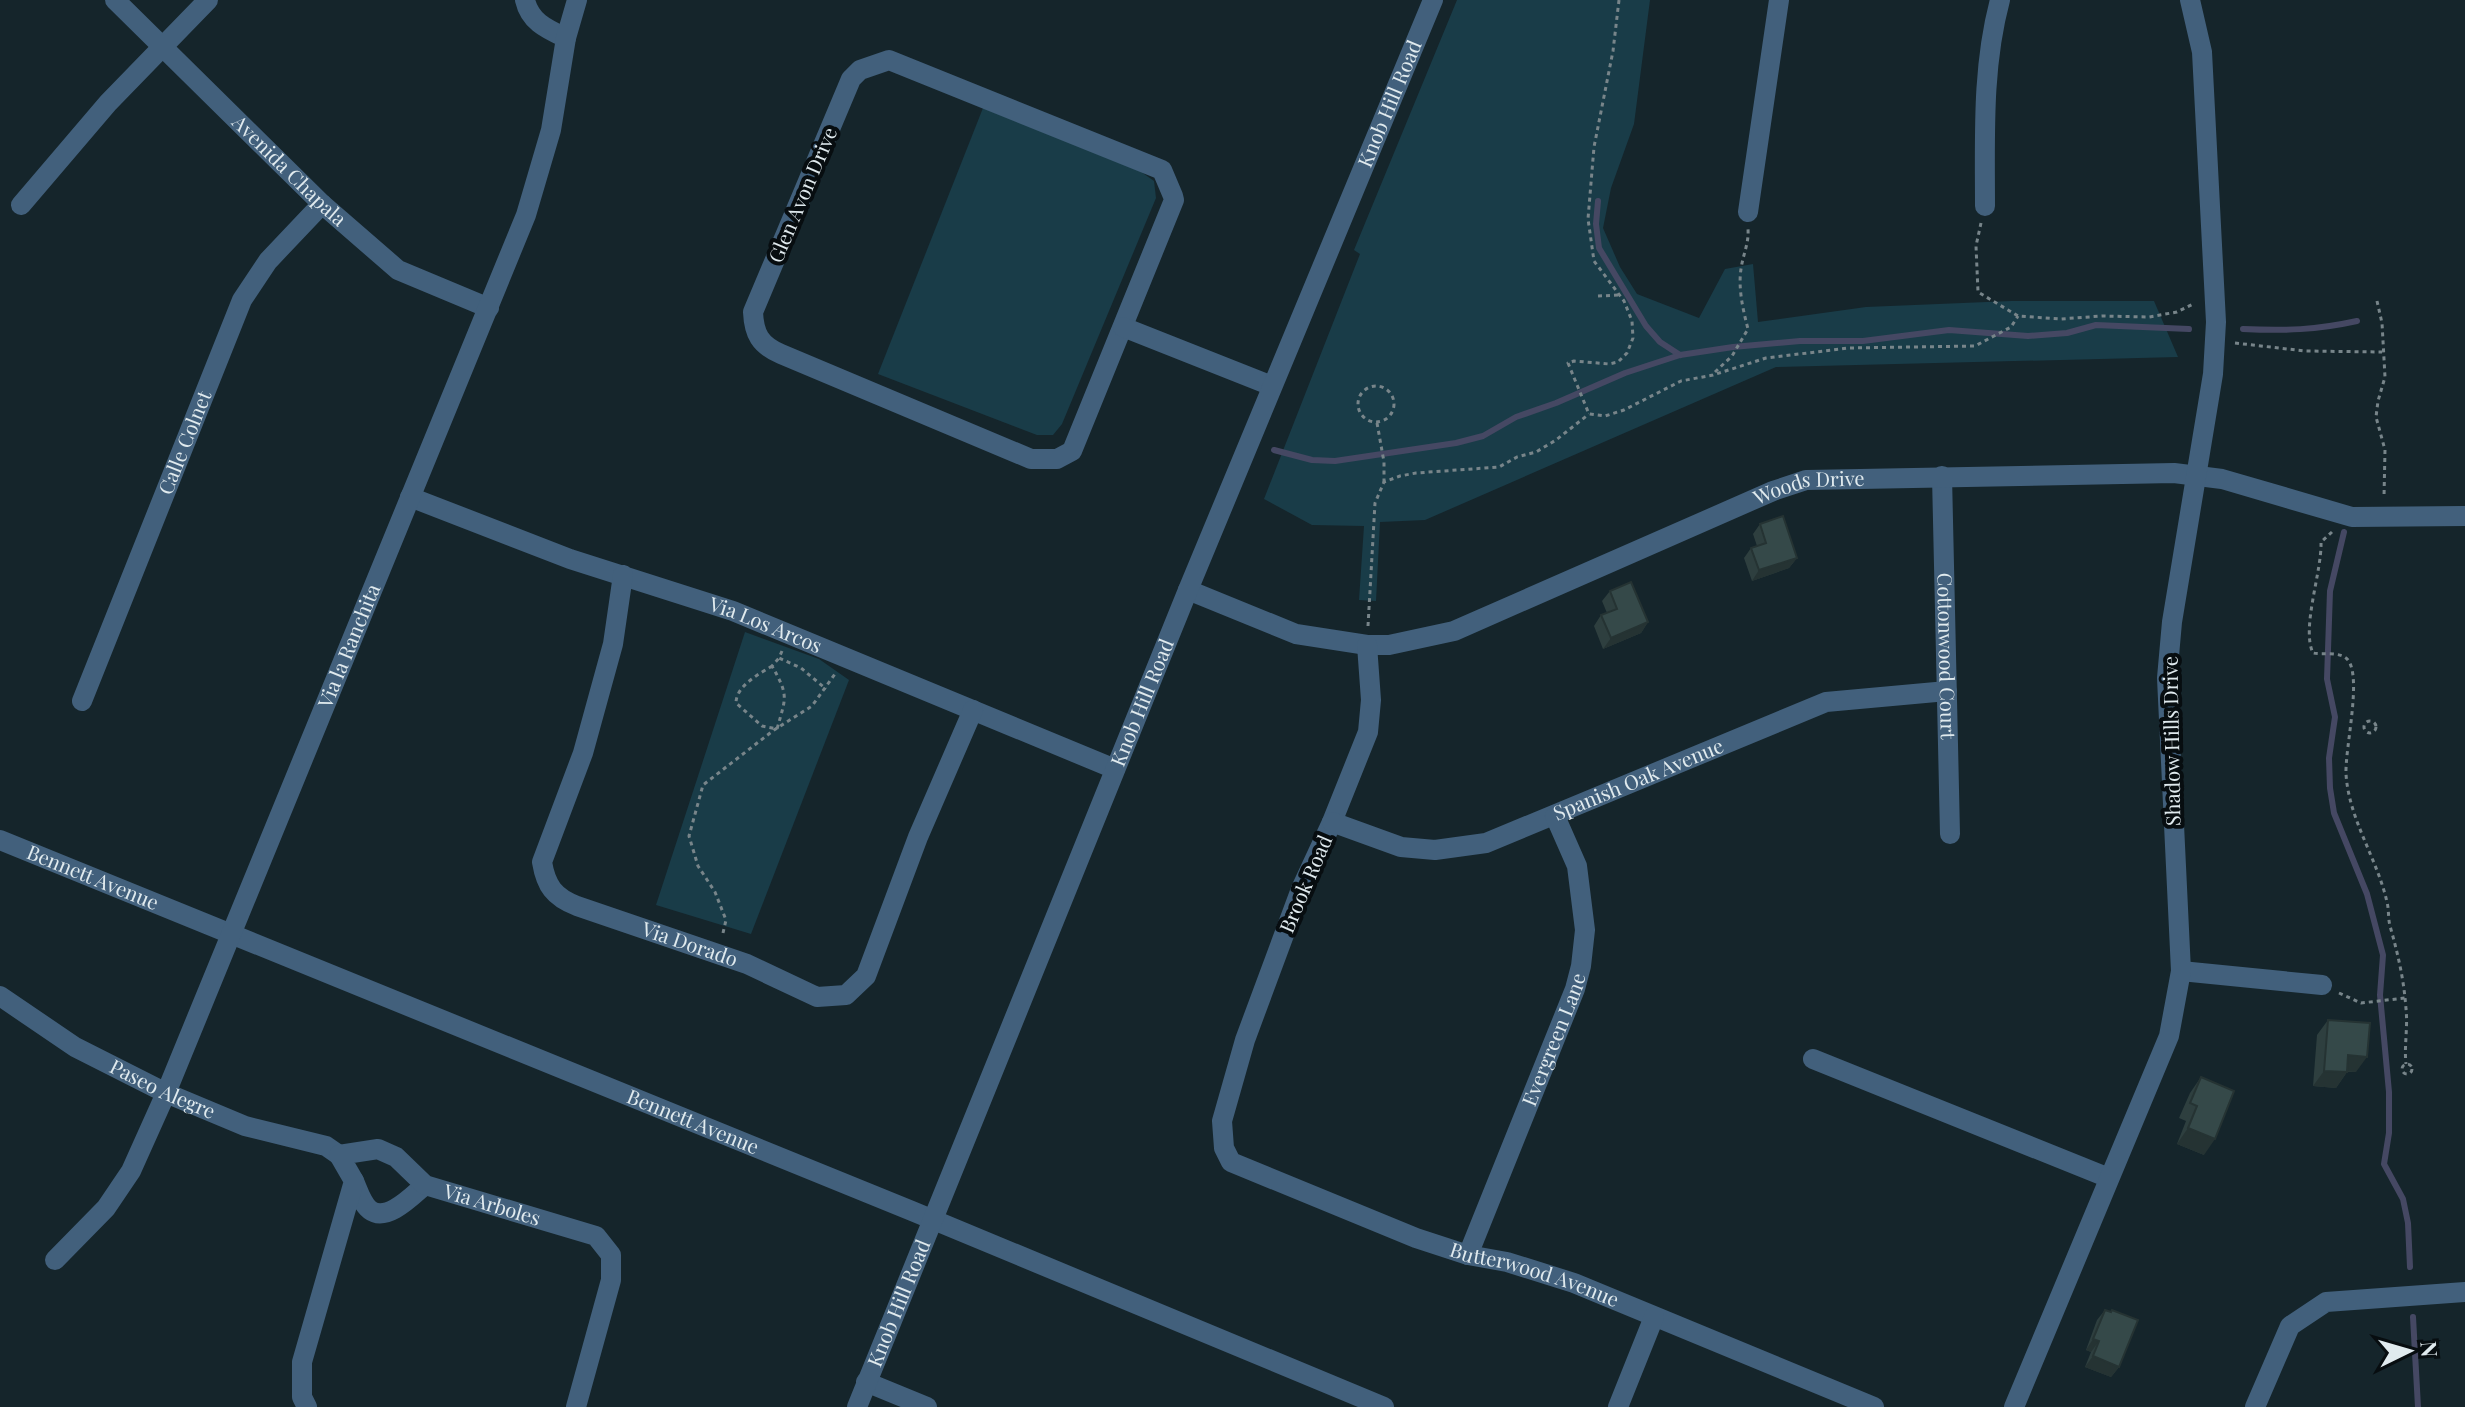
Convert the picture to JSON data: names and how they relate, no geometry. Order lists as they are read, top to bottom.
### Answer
{
  "streets": {
    "street": [
      "Knob Hill Road",
      "Avenida Chapala",
      "Glen Avon Drive",
      "Calle Colnet",
      "Woods Drive",
      "Via Los Arcos",
      "Via la Ranchita",
      "Cottonwood Court",
      "Shadow Hills Drive",
      "Spanish Oak Avenue",
      "Bennett Avenue",
      "Brook Road",
      "Via Dorado",
      "Evergreen Lane",
      "Paseo Alegre",
      "Via Arboles",
      "Butterwood Avenue"
    ]
  },
  "crossings": [
    ["Knob Hill Road", "Woods Drive"],
    ["Knob Hill Road", "Via Los Arcos"],
    ["Knob Hill Road", "Bennett Avenue"],
    ["Avenida Chapala", "Calle Colnet"],
    ["Avenida Chapala", "Via la Ranchita"],
    ["Woods Drive", "Cottonwood Court"],
    ["Woods Drive", "Shadow Hills Drive"],
    ["Woods Drive", "Brook Road"],
    ["Via Los Arcos", "Via la Ranchita"],
    ["Via Los Arcos", "Via Dorado"],
    ["Via la Ranchita", "Bennett Avenue"],
    ["Via la Ranchita", "Paseo Alegre"],
    ["Cottonwood Court", "Spanish Oak Avenue"],
    ["Spanish Oak Avenue", "Brook Road"],
    ["Spanish Oak Avenue", "Evergreen Lane"],
    ["Brook Road", "Butterwood Avenue"],
    ["Evergreen Lane", "Butterwood Avenue"],
    ["Paseo Alegre", "Via Arboles"]
  ],
  "north": "right"
}
